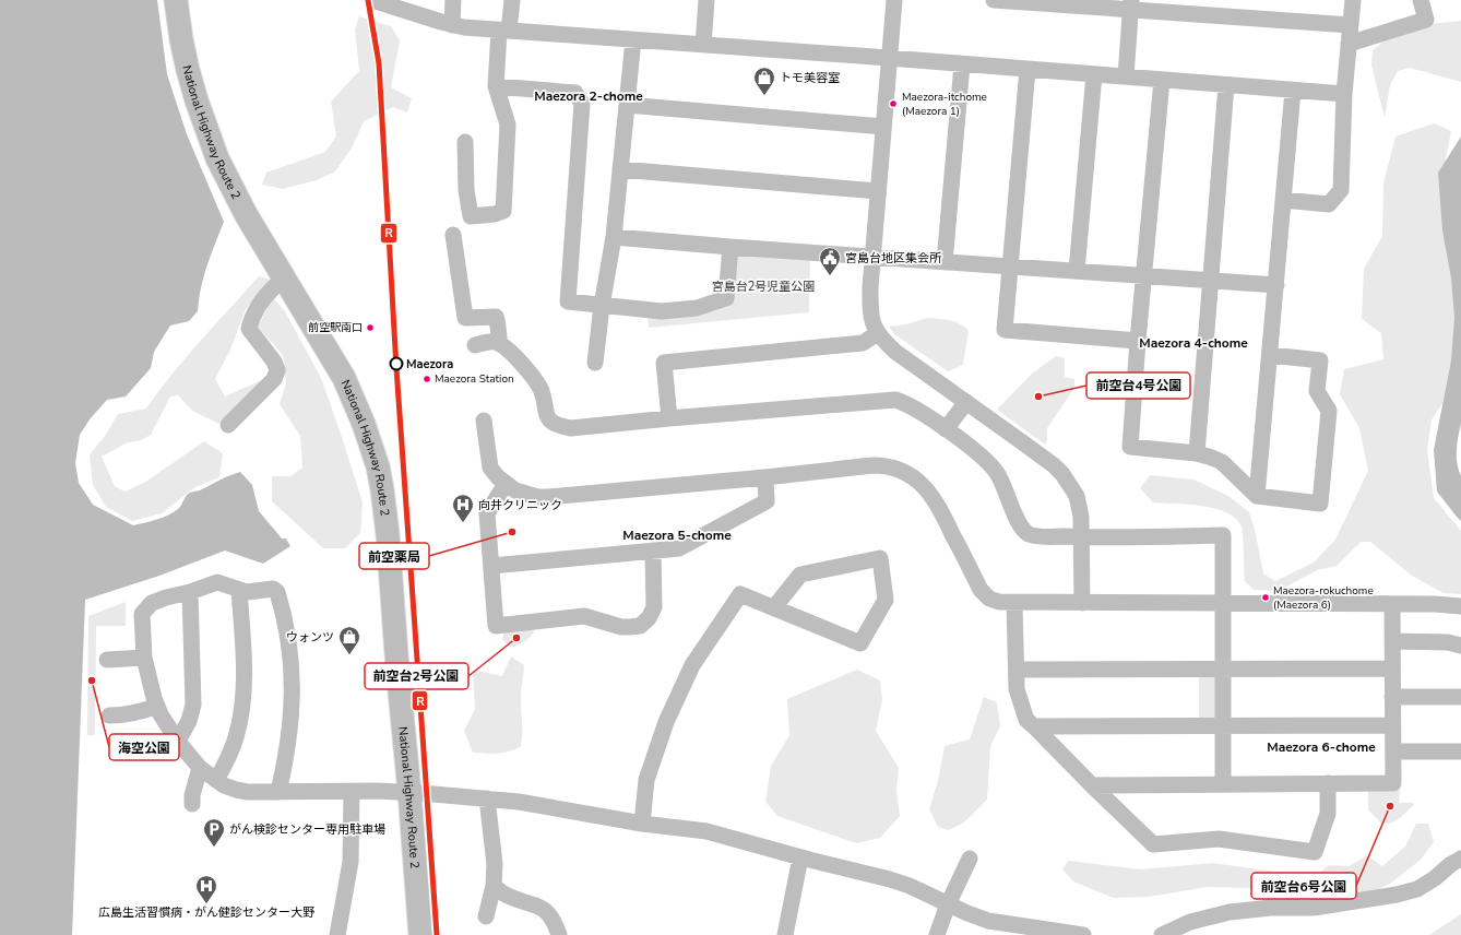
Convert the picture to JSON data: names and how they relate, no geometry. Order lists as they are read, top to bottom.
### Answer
{
  "streets": {
    "highway": ["National Highway Route 2"]
  },
  "districts": [
    "Maezora 2-chome",
    "Maezora 4-chome",
    "Maezora 5-chome",
    "Maezora 6-chome"
  ],
  "parks": ["宮島台2号児童公園"],
  "places": {
    "shop": ["トモ美容室", "ウォンツ"],
    "other": [
      "Maezora-itchome (Maezora 1)",
      "前空駅南口",
      "Maezora",
      "Maezora Station",
      "前空台4号公園",
      "前空薬局",
      "Maezora-rokuchome (Maezora 6)",
      "前空台2号公園",
      "海空公園",
      "前空台6号公園"
    ],
    "public building": ["宮島台地区集会所"],
    "hospital": ["向井クリニック", "広島生活習慣病・がん健診センター大野"],
    "parking": ["がん検診センター専用駐車場"]
  },
  "lines": ["transit line R"]
}
